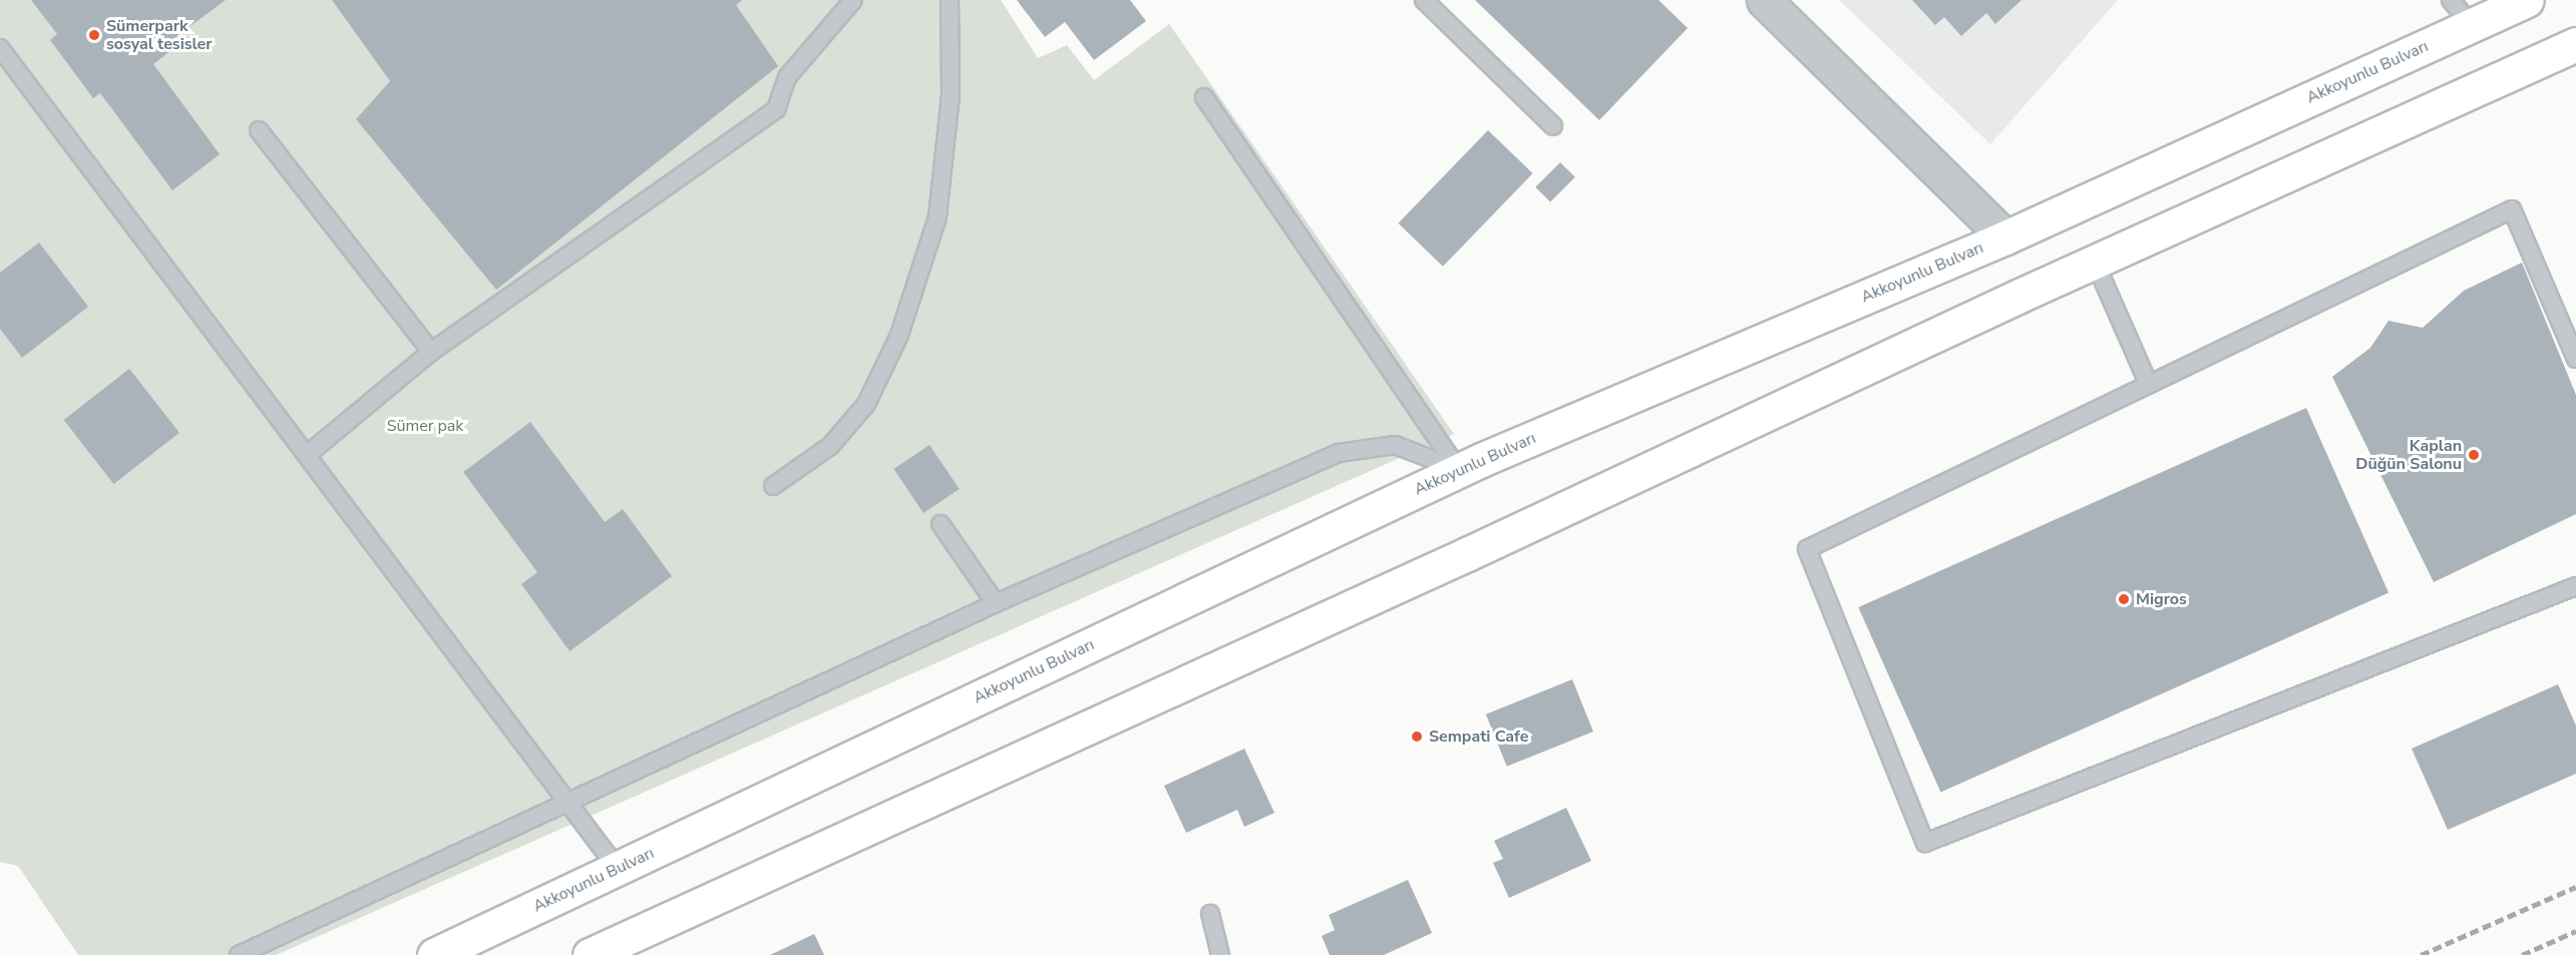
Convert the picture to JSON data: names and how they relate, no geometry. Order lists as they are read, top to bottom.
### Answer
{
  "streets": {
    "main road": ["Akkoyunlu Bulvarı"]
  },
  "parks": ["Sümer pak"],
  "places": [
    "Sümerpark sosyal tesisler",
    "Kaplan Düğün Salonu",
    "Migros",
    "Sempati Cafe"
  ]
}
